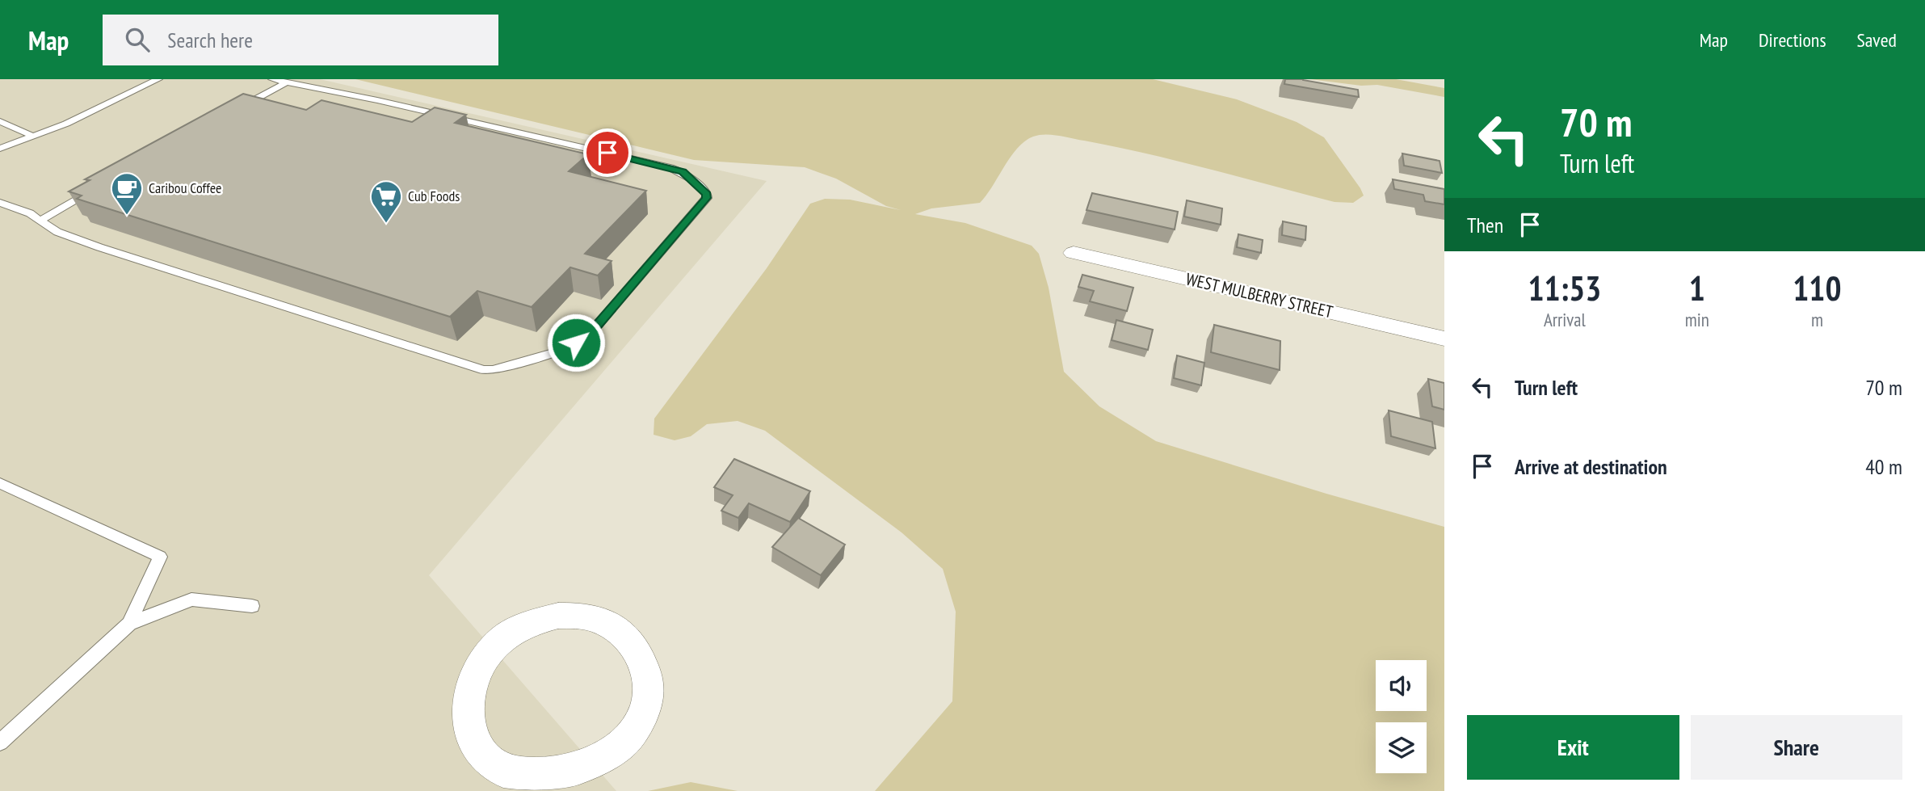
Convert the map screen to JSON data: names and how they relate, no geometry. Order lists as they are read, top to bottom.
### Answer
{
  "streets": {
    "street": ["WEST MULBERRY STREET"]
  },
  "places": {
    "cafe": ["Caribou Coffee"],
    "supermarket": ["Cub Foods"]
  },
  "page": {
    "header": "Map",
    "search": "Search here",
    "nav": ["Map", "Directions", "Saved"],
    "turn": ["70 m", "Turn left"],
    "then": "Then",
    "eta": [
      "11:53",
      "Arrival",
      "1",
      "min",
      "110",
      "m"
    ],
    "list": [
      {
        "name": "Turn left",
        "value": "70 m"
      },
      {
        "name": "Arrive at destination",
        "value": "40 m"
      }
    ],
    "buttons": ["Exit", "Share"]
  }
}
